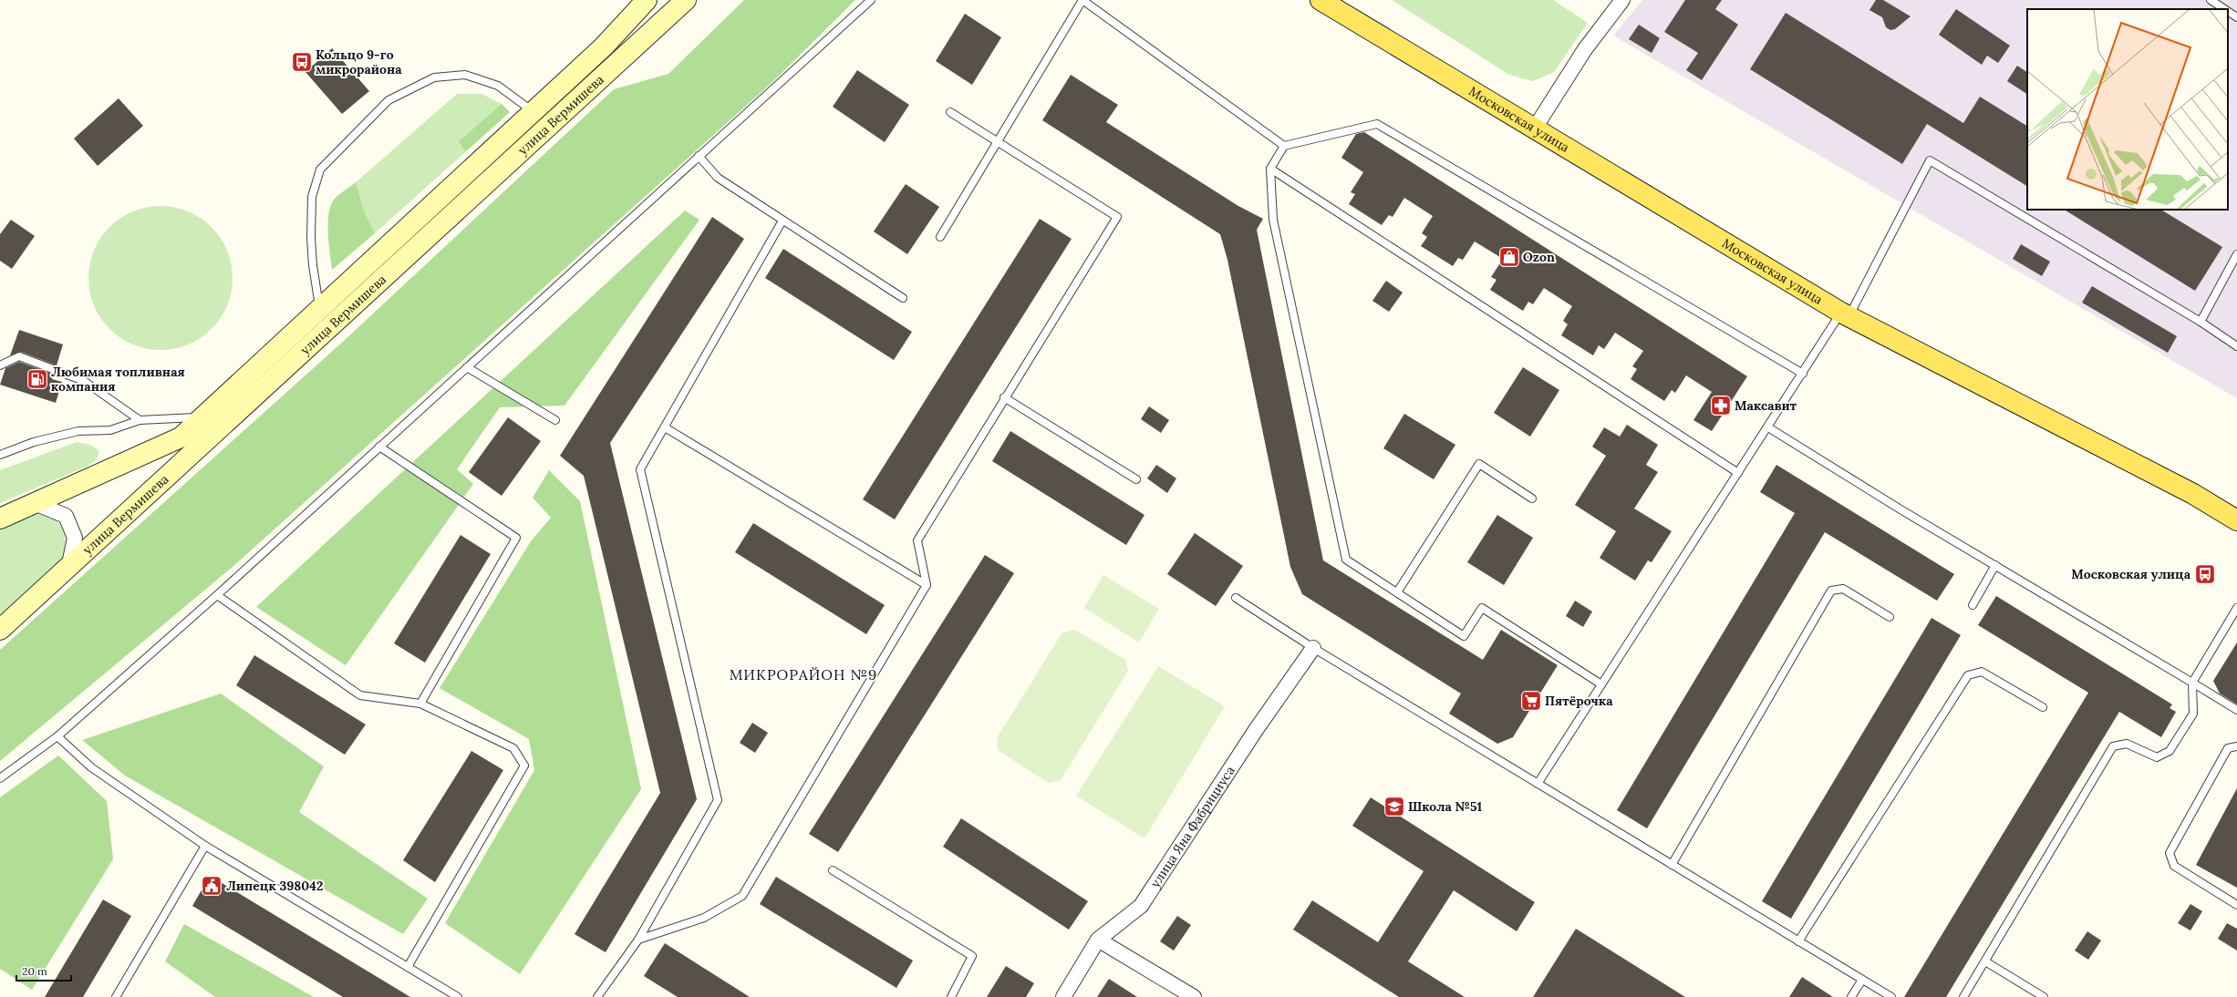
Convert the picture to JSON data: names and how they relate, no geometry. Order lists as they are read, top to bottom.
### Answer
{
  "streets": {
    "main road": ["улица Вермишева", "Московская улица"],
    "street": ["улица Яна Фабрициуса"]
  },
  "districts": ["МИКРОРАЙОН №9"],
  "places": {
    "bus stop": ["Кольцо 9-го микрорайона", "Московская улица"],
    "shop": ["Ozon"],
    "fuel station": ["Любимая топливная компания"],
    "pharmacy": ["Максавит"],
    "supermarket": ["Пятёрочка"],
    "school or university": ["Школа №51"],
    "public building": ["Липецк 398042"]
  },
  "scale_bar": "20 m"
}
